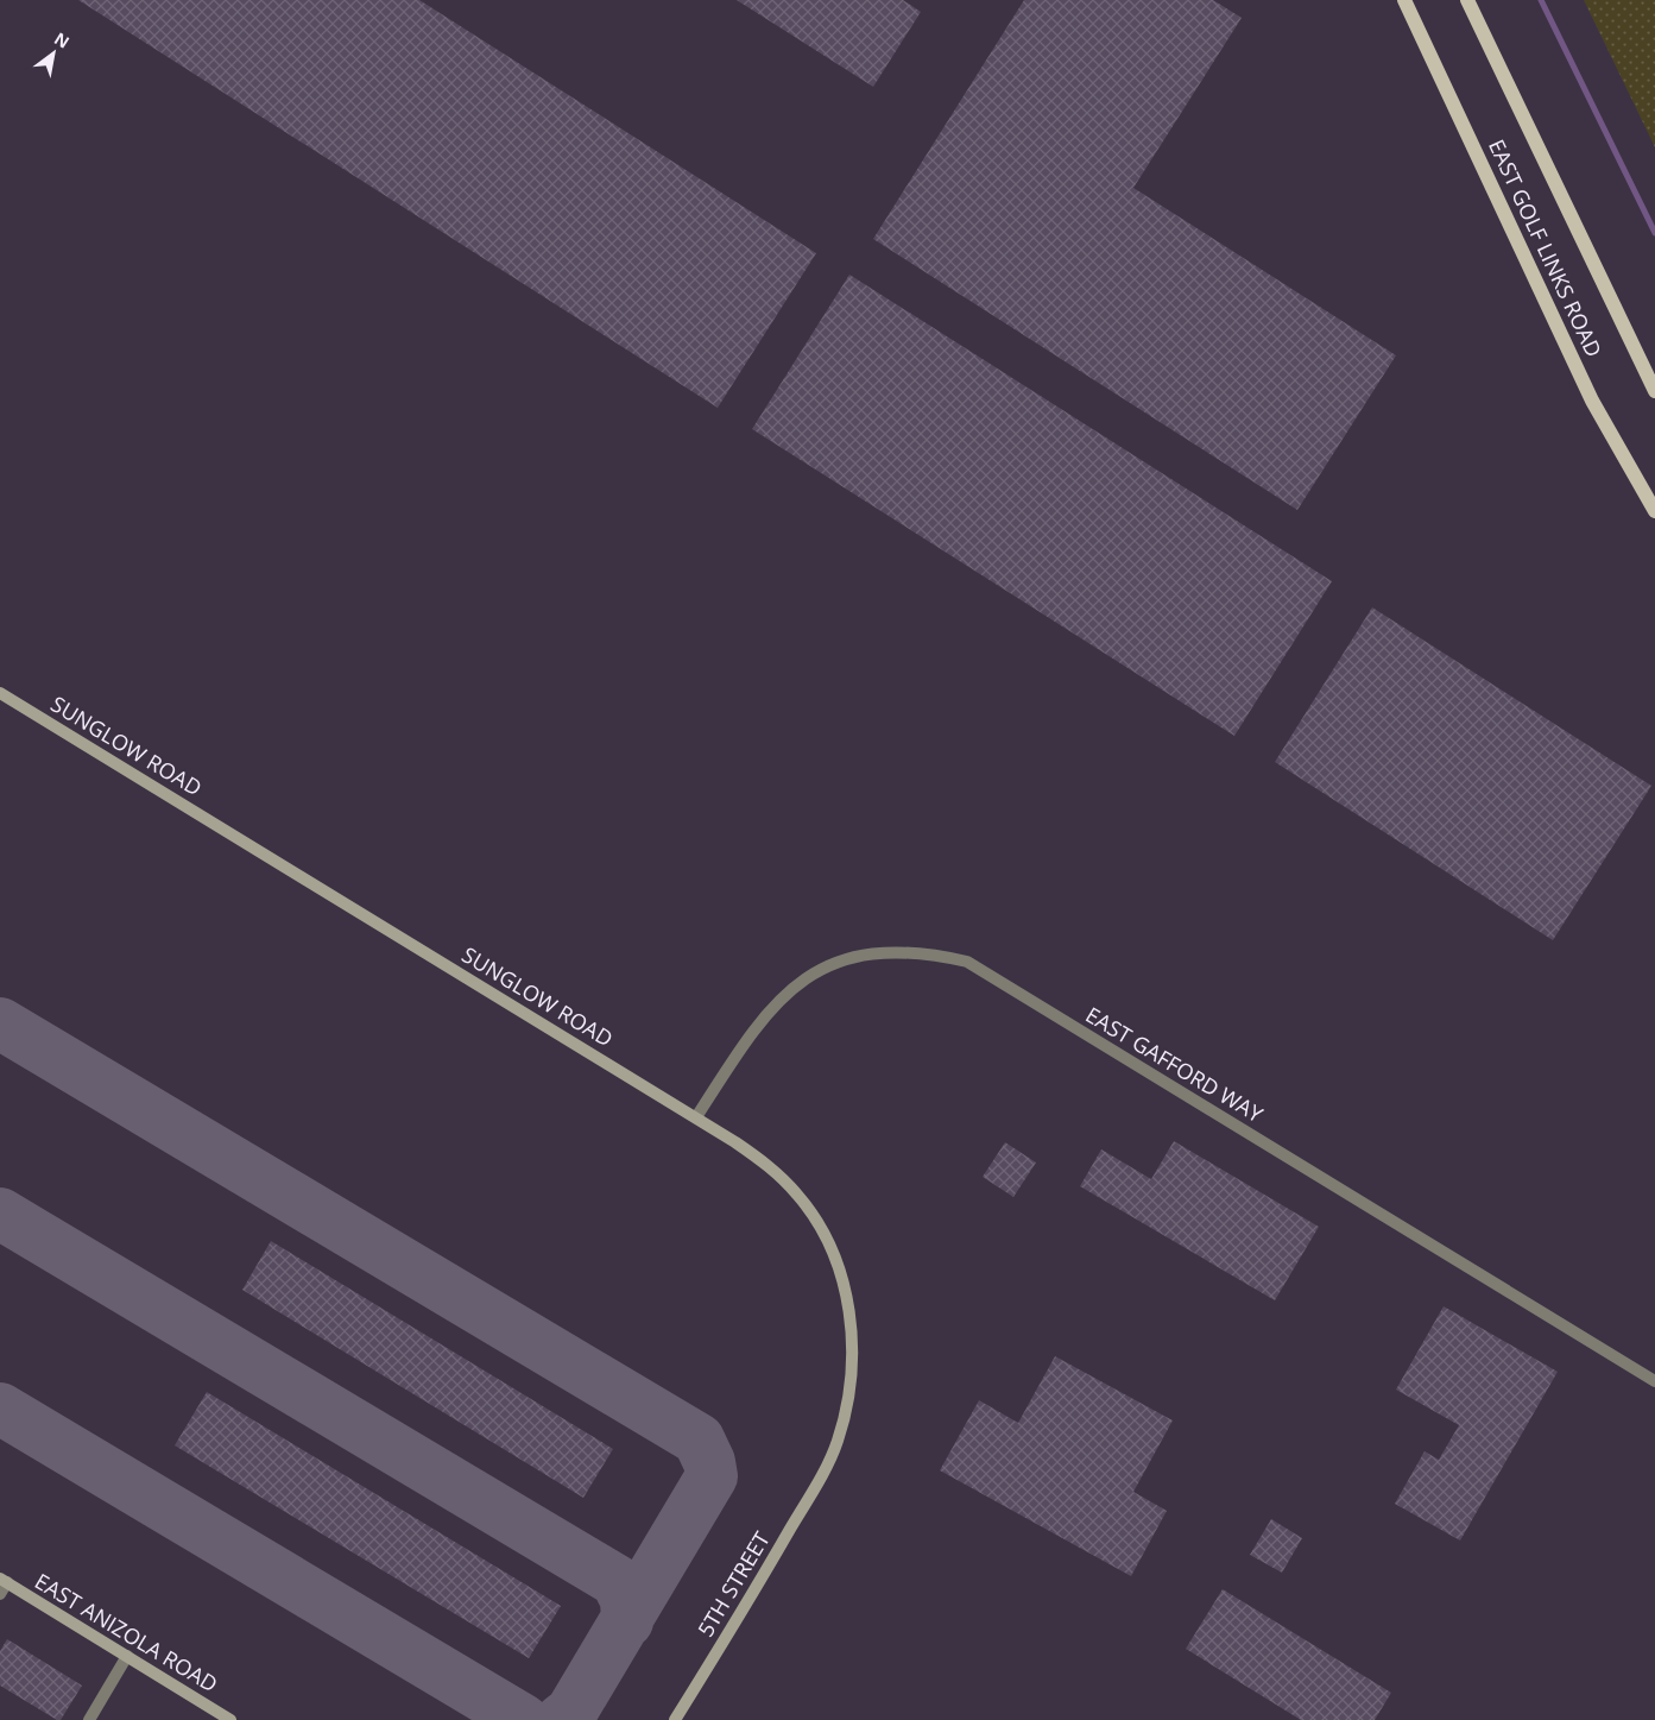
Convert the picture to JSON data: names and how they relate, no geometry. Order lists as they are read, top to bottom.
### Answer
{
  "streets": {
    "main road": ["EAST GOLF LINKS ROAD"],
    "street": [
      "SUNGLOW ROAD",
      "EAST GAFFORD WAY",
      "5TH STREET",
      "EAST ANIZOLA ROAD"
    ]
  },
  "crossings": [
    ["SUNGLOW ROAD", "EAST GAFFORD WAY"],
    ["SUNGLOW ROAD", "5TH STREET"]
  ],
  "north": "top right"
}
